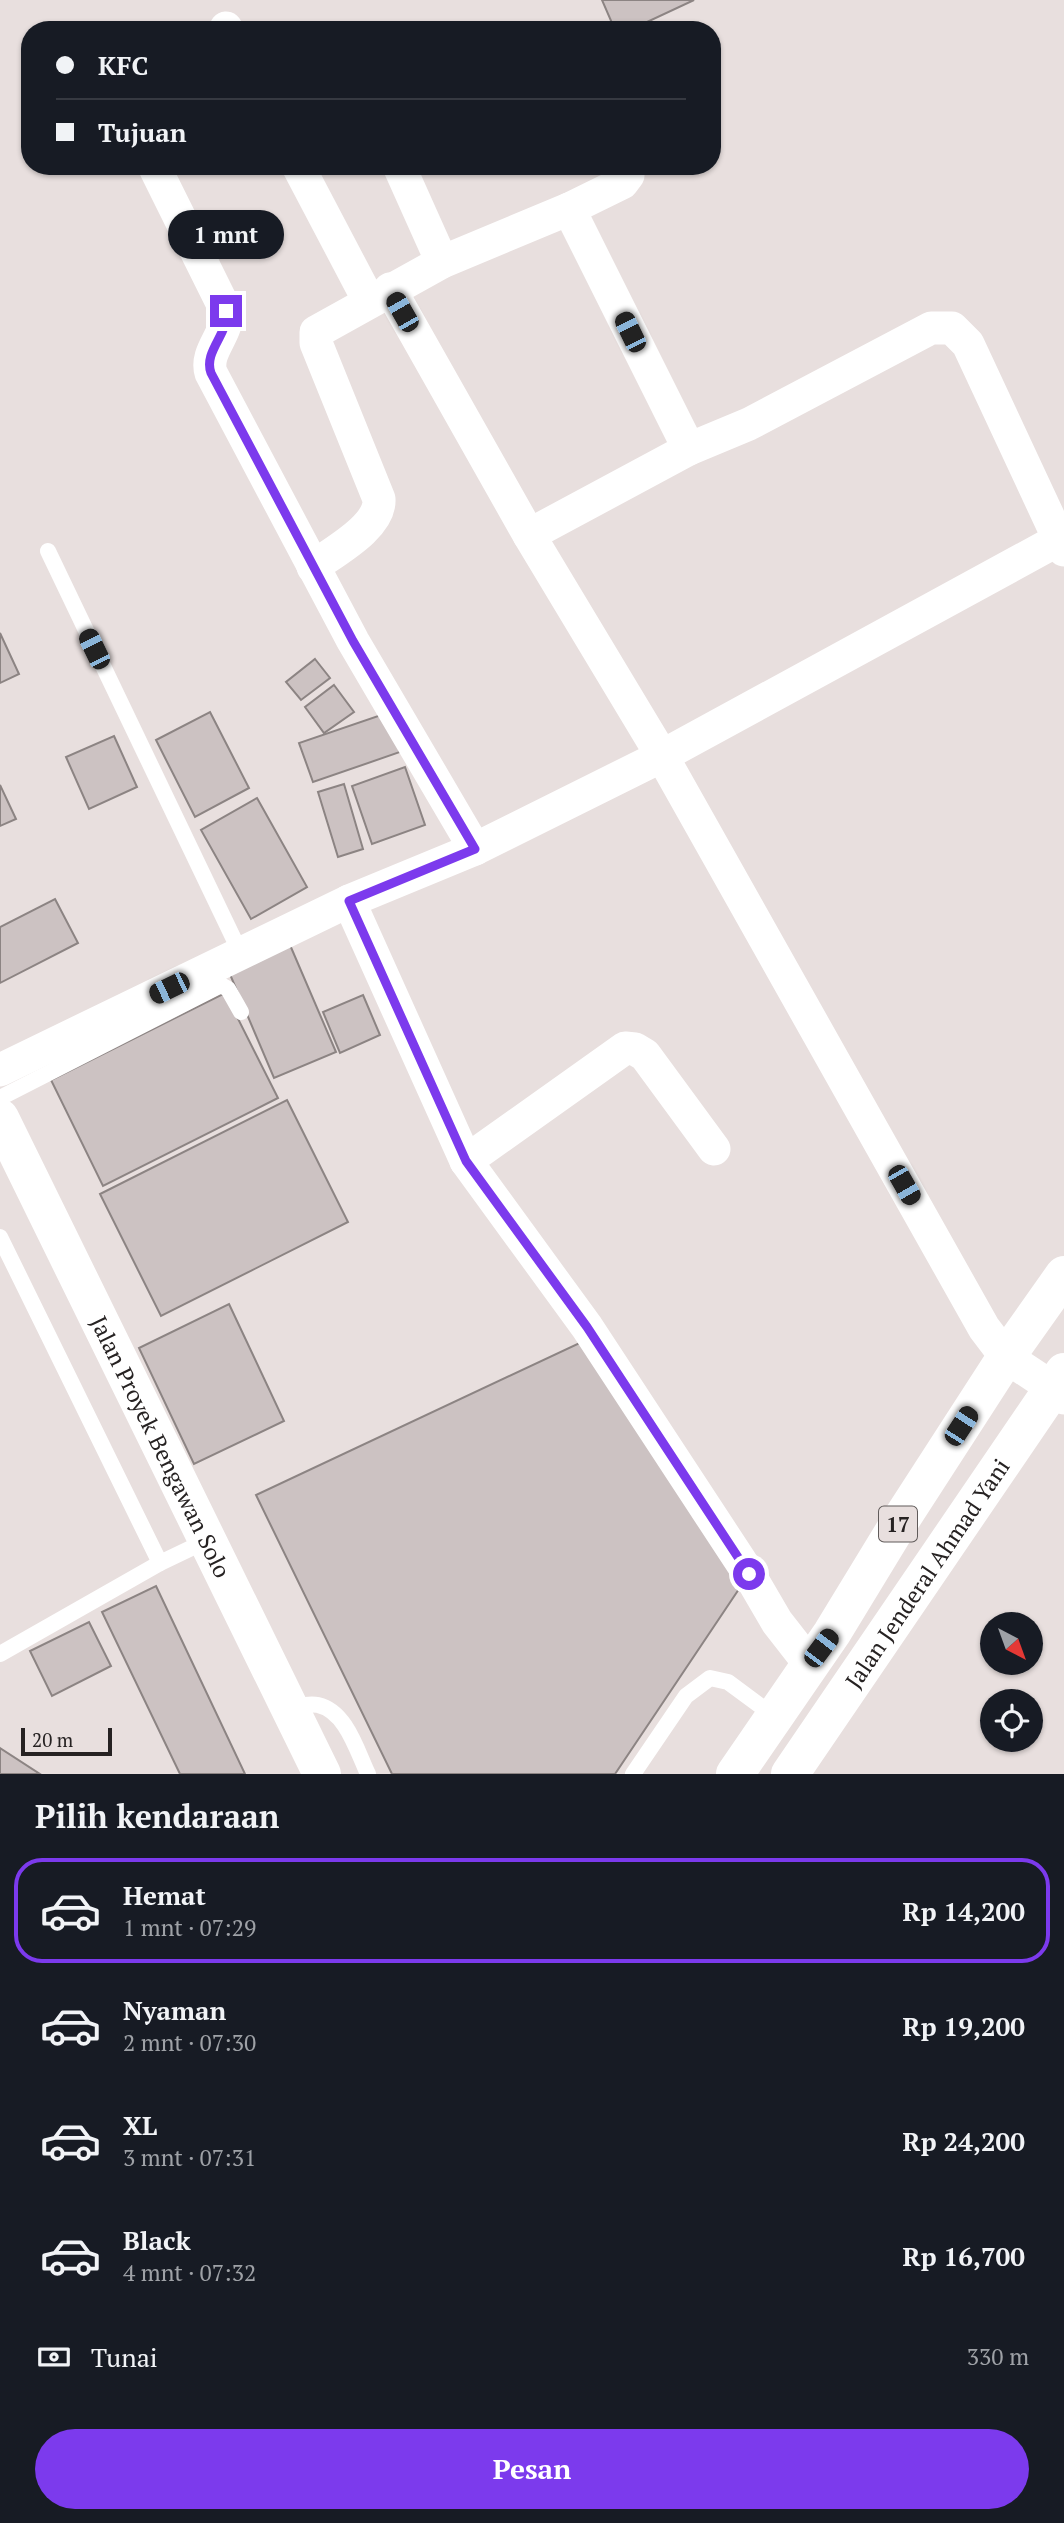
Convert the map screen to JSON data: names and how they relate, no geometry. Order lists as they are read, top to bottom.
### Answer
{
  "streets": {
    "main road": ["Jalan Proyek Bengawan Solo", "17", "Jalan Jenderal Ahmad Yani"]
  },
  "scale_bar": "20 m",
  "north": "bottom right",
  "page": {
    "banner": ["KFC", "Tujuan"],
    "bubble": "1 mnt",
    "scale": "20 m",
    "heading": "Pilih kendaraan",
    "list": [
      {
        "name": "Hemat",
        "note": "1 mnt · 07:29",
        "value": "Rp 14,200"
      },
      {
        "name": "Nyaman",
        "note": "2 mnt · 07:30",
        "value": "Rp 19,200"
      },
      {
        "name": "XL",
        "note": "3 mnt · 07:31",
        "value": "Rp 24,200"
      },
      {
        "name": "Black",
        "note": "4 mnt · 07:32",
        "value": "Rp 16,700"
      }
    ],
    "pay": ["Tunai", "330 m"],
    "buttons": "Pesan"
  }
}
